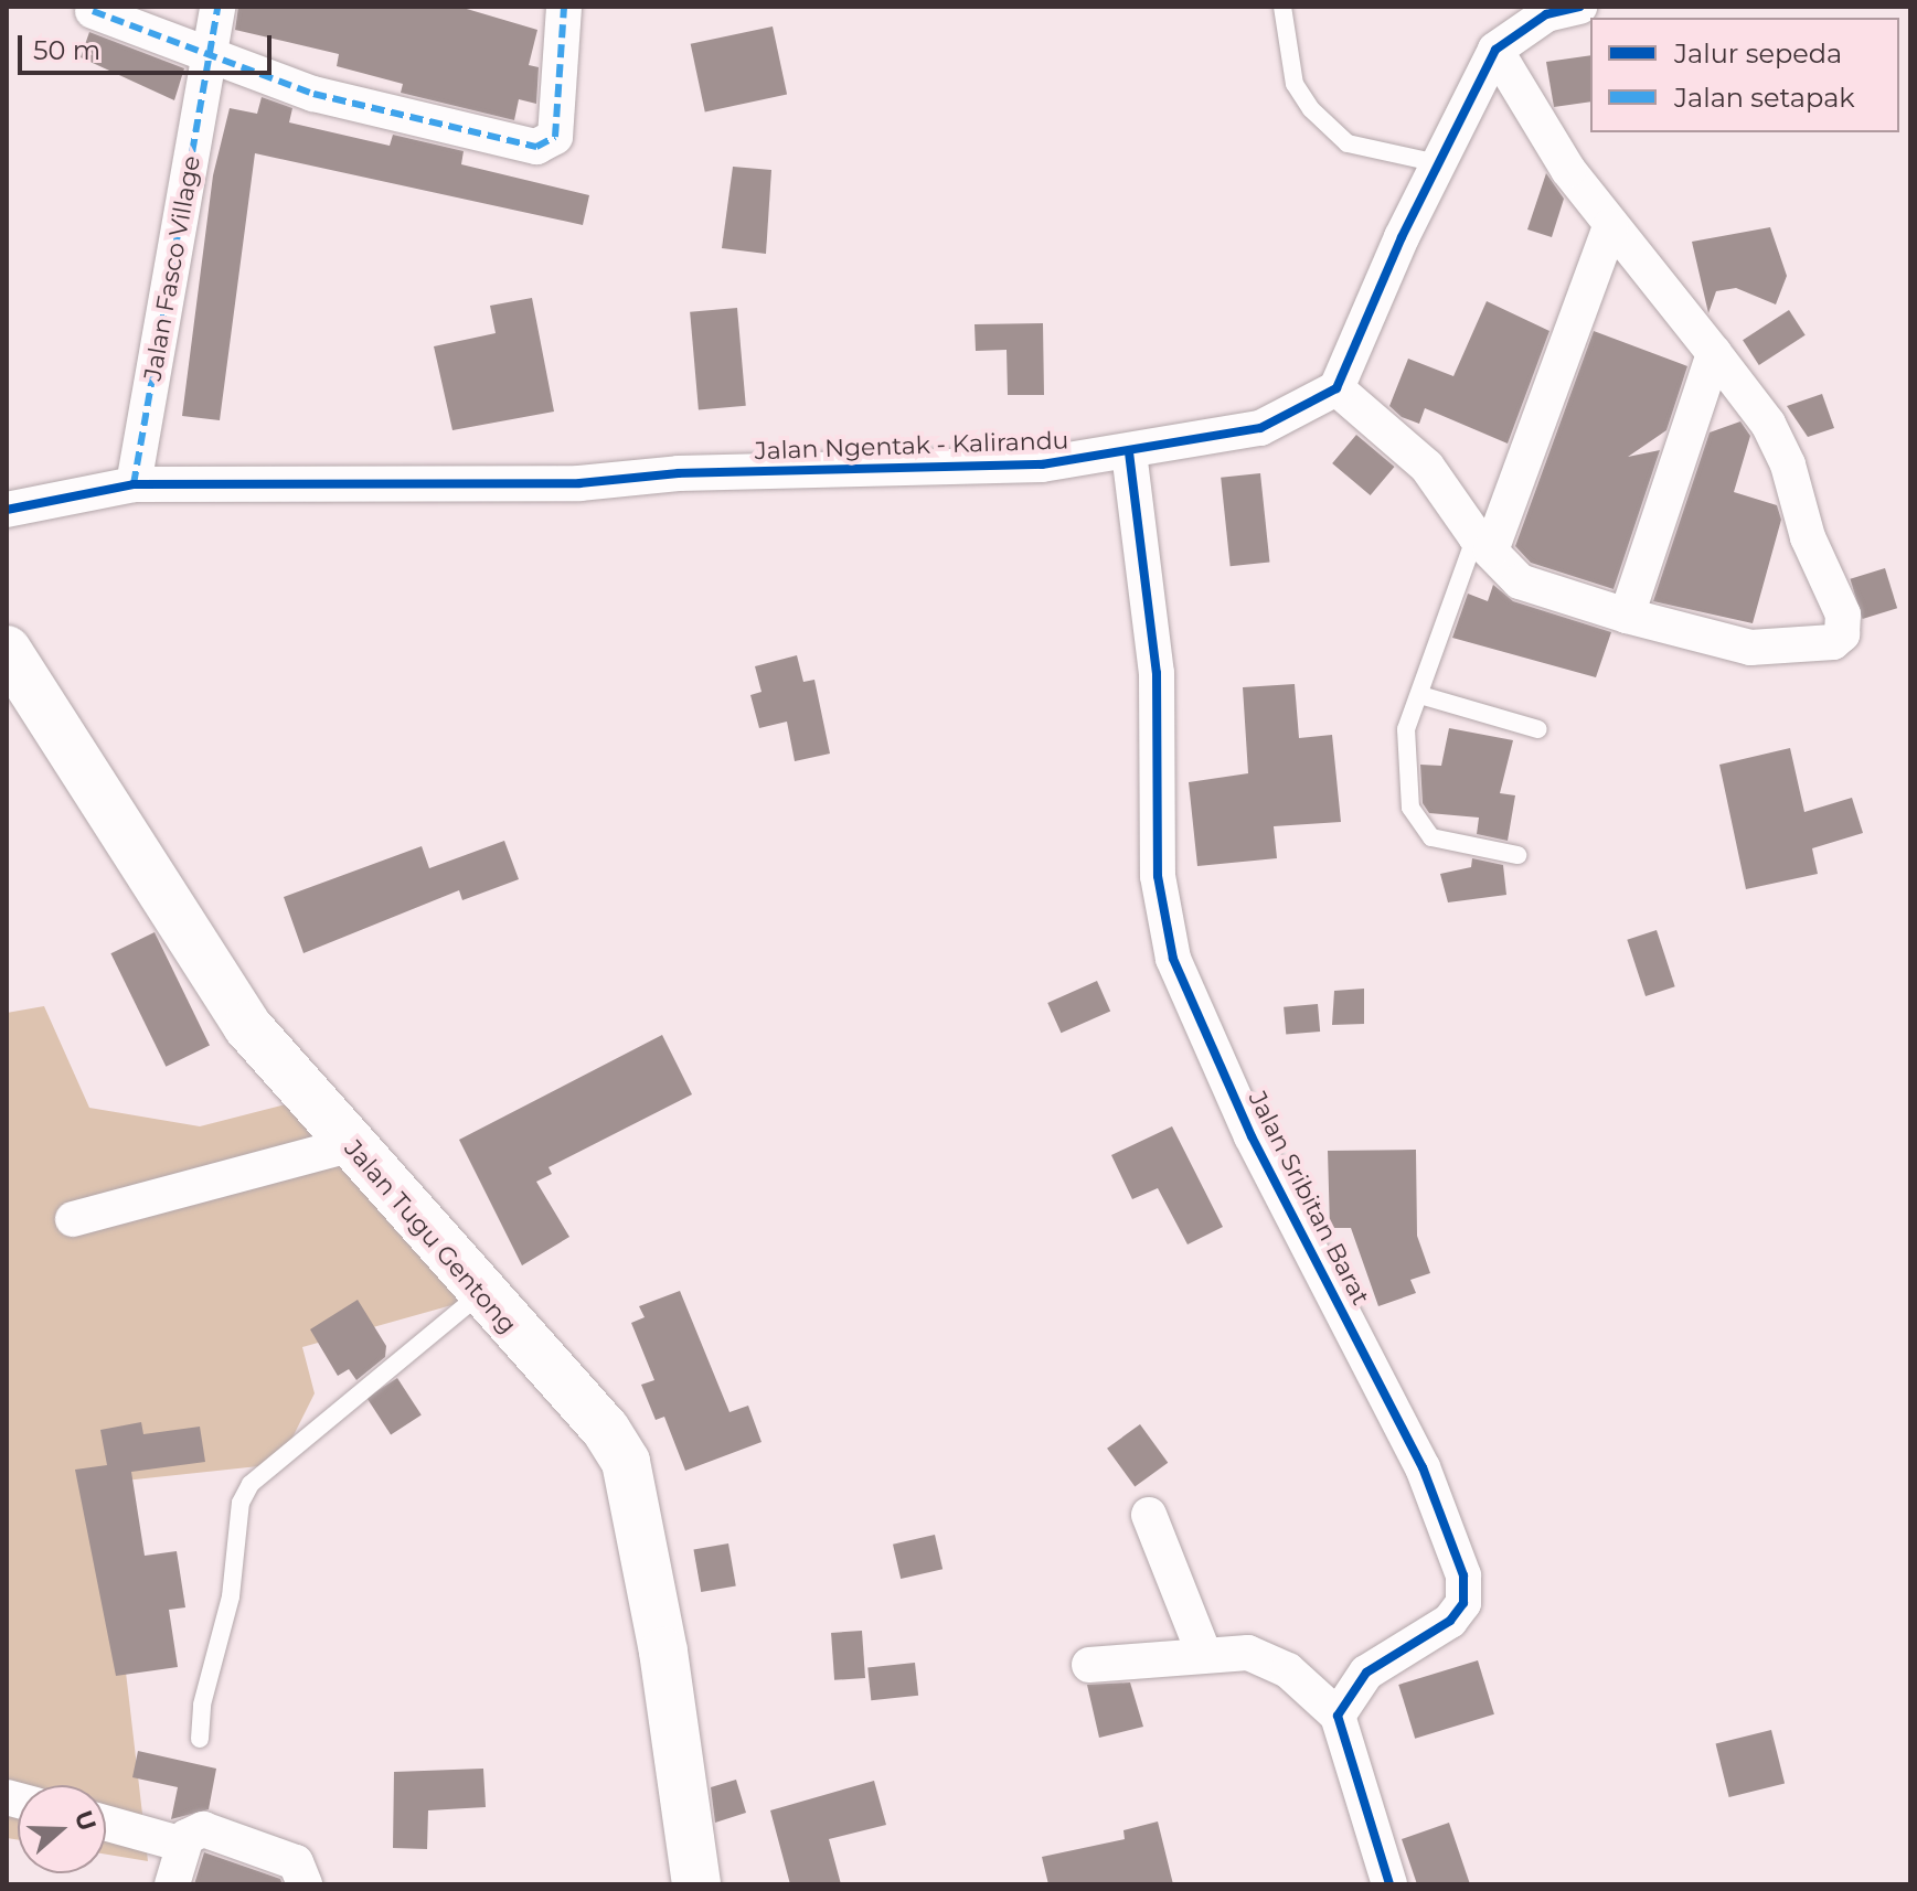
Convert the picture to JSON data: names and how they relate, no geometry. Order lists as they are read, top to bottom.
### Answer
{
  "streets": {
    "main road": ["Jalan Tugu Gentong"],
    "street": ["Jalan Fasco Village", "Jalan Ngentak - Kalirandu", "Jalan Sribitan Barat"]
  },
  "crossings": [
    ["Jalan Fasco Village", "Jalan Ngentak - Kalirandu"],
    ["Jalan Ngentak - Kalirandu", "Jalan Sribitan Barat"]
  ],
  "legend": ["Jalur sepeda", "Jalan setapak"],
  "scale_bar": "50 m",
  "north": "right"
}
